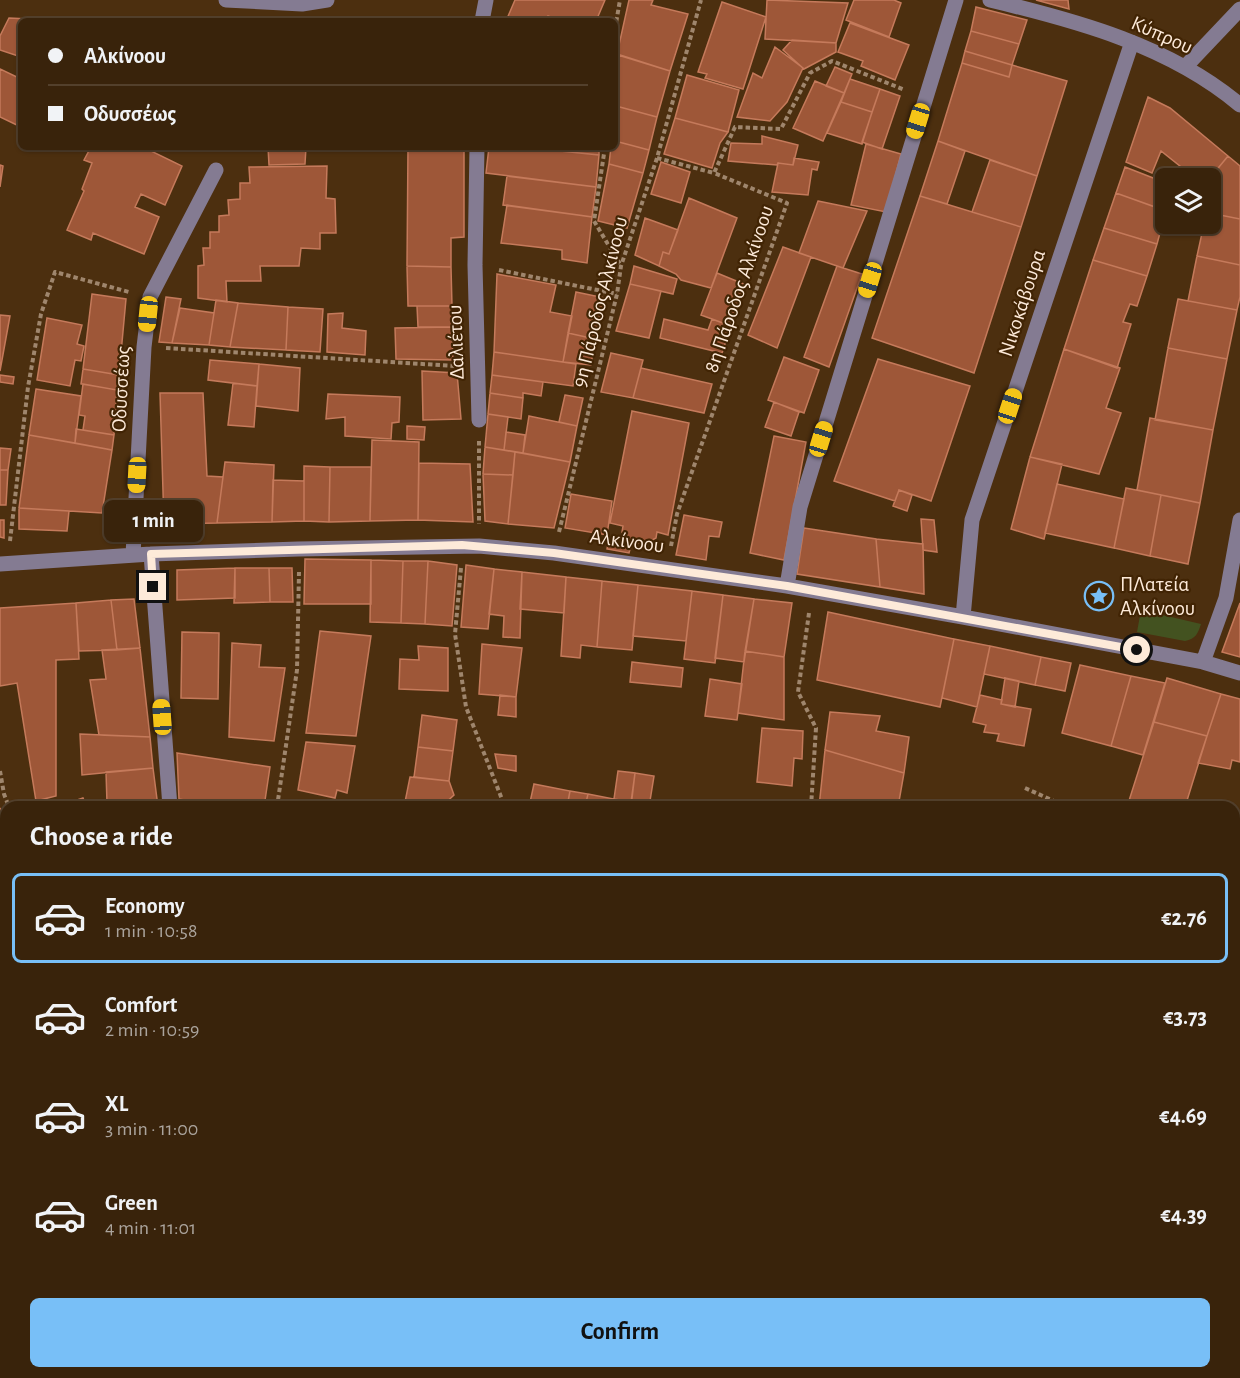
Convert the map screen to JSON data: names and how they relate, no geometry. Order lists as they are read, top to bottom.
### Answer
{
  "streets": {
    "street": [
      "Κύπρου",
      "Νικοκάβουρα",
      "Δαλιέτου",
      "Οδυσσέως",
      "Αλκίνοου"
    ],
    "path": ["8η Πάροδος Αλκίνοου", "9η Πάροδος Αλκίνοου"]
  },
  "crossings": [
    ["Κύπρου", "Νικοκάβουρα"],
    ["Νικοκάβουρα", "Αλκίνοου"],
    ["Οδυσσέως", "Αλκίνοου"]
  ],
  "places": {
    "place": ["ΠΛατεία Αλκίνοου"]
  },
  "page": {
    "banner": ["Αλκίνοου", "Οδυσσέως"],
    "bubble": "1 min",
    "heading": "Choose a ride",
    "list": [
      {
        "name": "Economy",
        "note": "1 min · 10:58",
        "value": "€2.76"
      },
      {
        "name": "Comfort",
        "note": "2 min · 10:59",
        "value": "€3.73"
      },
      {
        "name": "XL",
        "note": "3 min · 11:00",
        "value": "€4.69"
      },
      {
        "name": "Green",
        "note": "4 min · 11:01",
        "value": "€4.39"
      }
    ],
    "buttons": "Confirm"
  }
}
